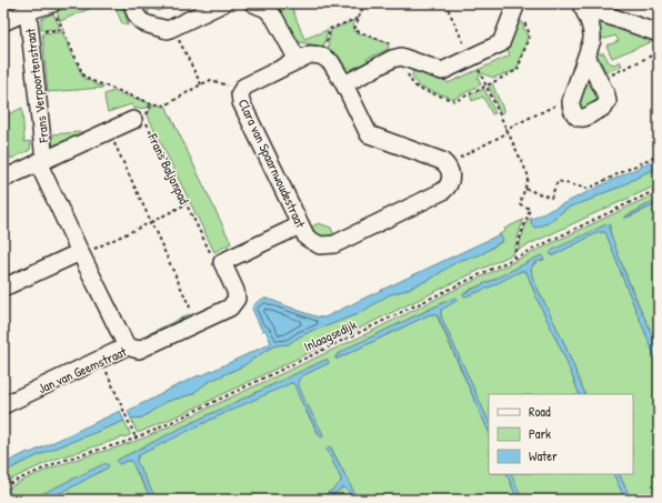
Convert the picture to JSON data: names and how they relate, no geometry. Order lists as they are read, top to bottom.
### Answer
{
  "streets": {
    "street": ["Frans Verpoortenstraat", "Clara van Spaarnwoudestraat", "Jan van Geemstraat"],
    "path": ["Frans Baljonpad", "Inlaagsedijk"]
  },
  "crossings": [
    ["Frans Baljonpad", "Jan van Geemstraat"]
  ],
  "legend": ["Road", "Park", "Water"]
}
